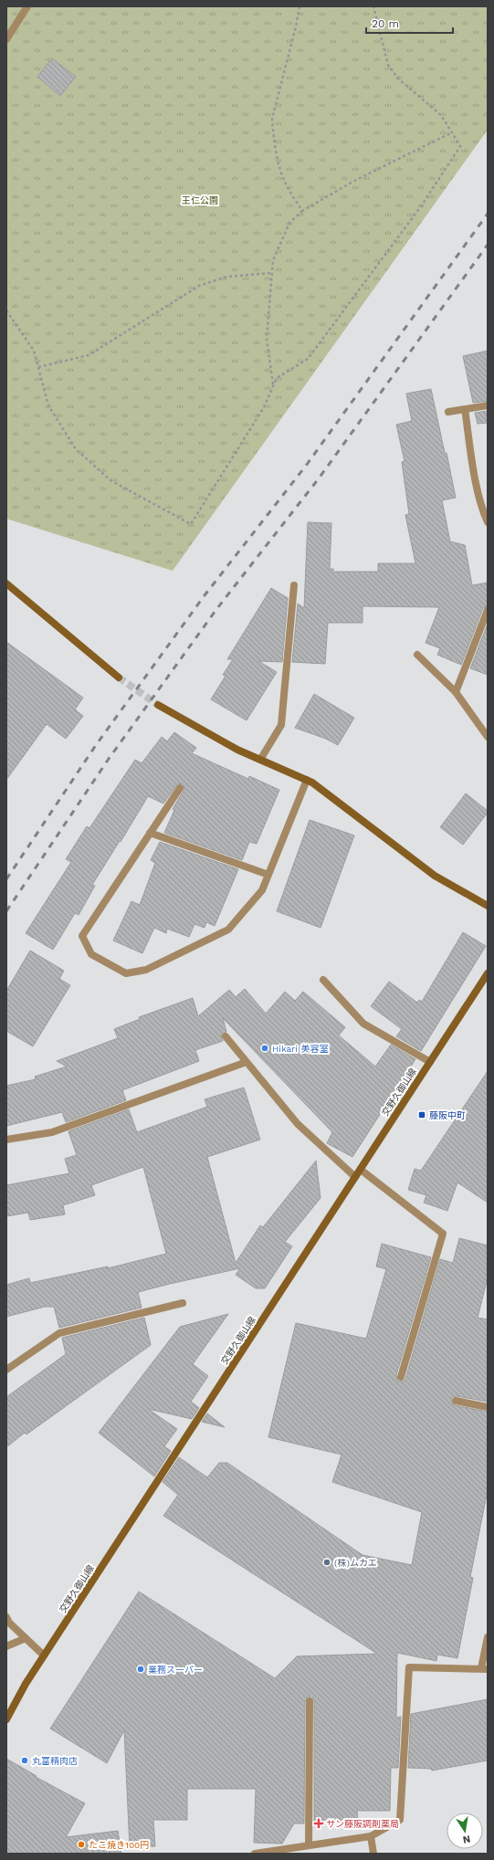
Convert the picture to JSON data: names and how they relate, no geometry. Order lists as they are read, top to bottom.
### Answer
{
  "streets": {
    "main road": ["交野久御山線"]
  },
  "parks": ["王仁公園"],
  "places": {
    "other": [
      "Hikari 美容室",
      "(株)ムカエ",
      "業務スーパー",
      "丸富精肉店",
      "たこ焼き100円"
    ],
    "transit": ["藤阪中町"],
    "health": ["サン藤阪調剤薬局"]
  },
  "scale_bar": "20 m",
  "north": "bottom"
}
